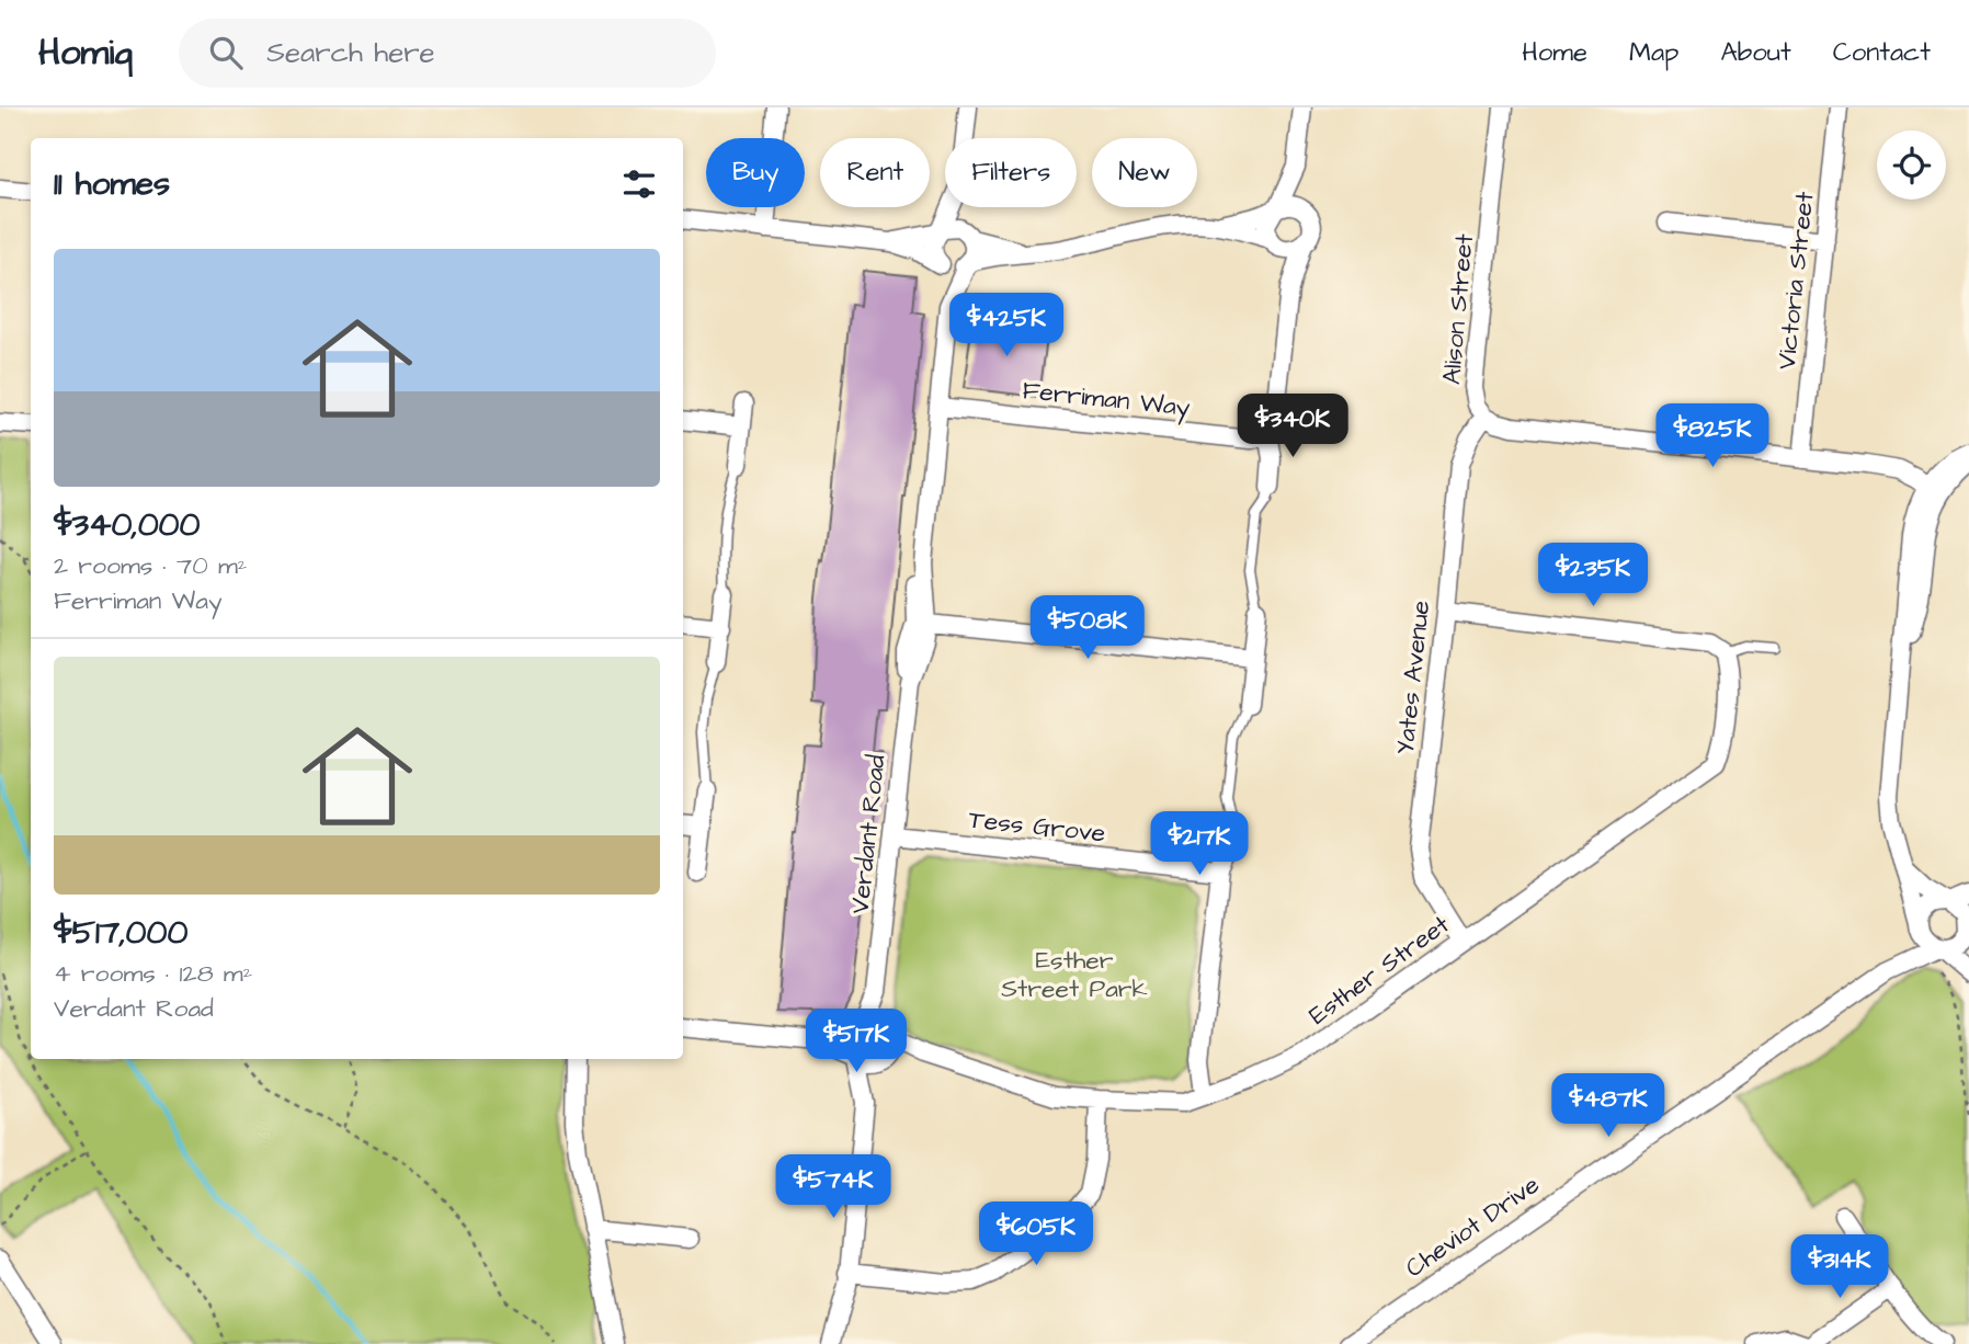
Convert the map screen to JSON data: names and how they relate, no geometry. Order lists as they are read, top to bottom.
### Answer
{
  "streets": {
    "street": [
      "Victoria Street",
      "Alison Street",
      "Ferriman Way",
      "Yates Avenue",
      "Tess Grove",
      "Verdant Road",
      "Esther Street",
      "Cheviot Drive"
    ]
  },
  "crossings": [
    ["Victoria Street", "Alison Street"],
    ["Alison Street", "Yates Avenue"],
    ["Ferriman Way", "Verdant Road"],
    ["Yates Avenue", "Esther Street"],
    ["Tess Grove", "Verdant Road"],
    ["Verdant Road", "Esther Street"]
  ],
  "parks": ["Esther Street Park"],
  "page": {
    "header": "Homiq",
    "search": "Search here",
    "nav": [
      "Home",
      "Map",
      "About",
      "Contact"
    ],
    "chip": [
      "Buy",
      "Rent",
      "Filters",
      "New"
    ],
    "heading": "11 homes",
    "list": [
      {
        "name": "$340,000",
        "note": "2 rooms · 70 m² · Ferriman Way"
      },
      {
        "name": "$517,000",
        "note": "4 rooms · 128 m² · Verdant Road"
      }
    ],
    "price": [
      "$425K",
      "$340K",
      "$825K",
      "$235K",
      "$508K",
      "$217K",
      "$517K",
      "$487K",
      "$574K",
      "$605K",
      "$314K"
    ]
  }
}
